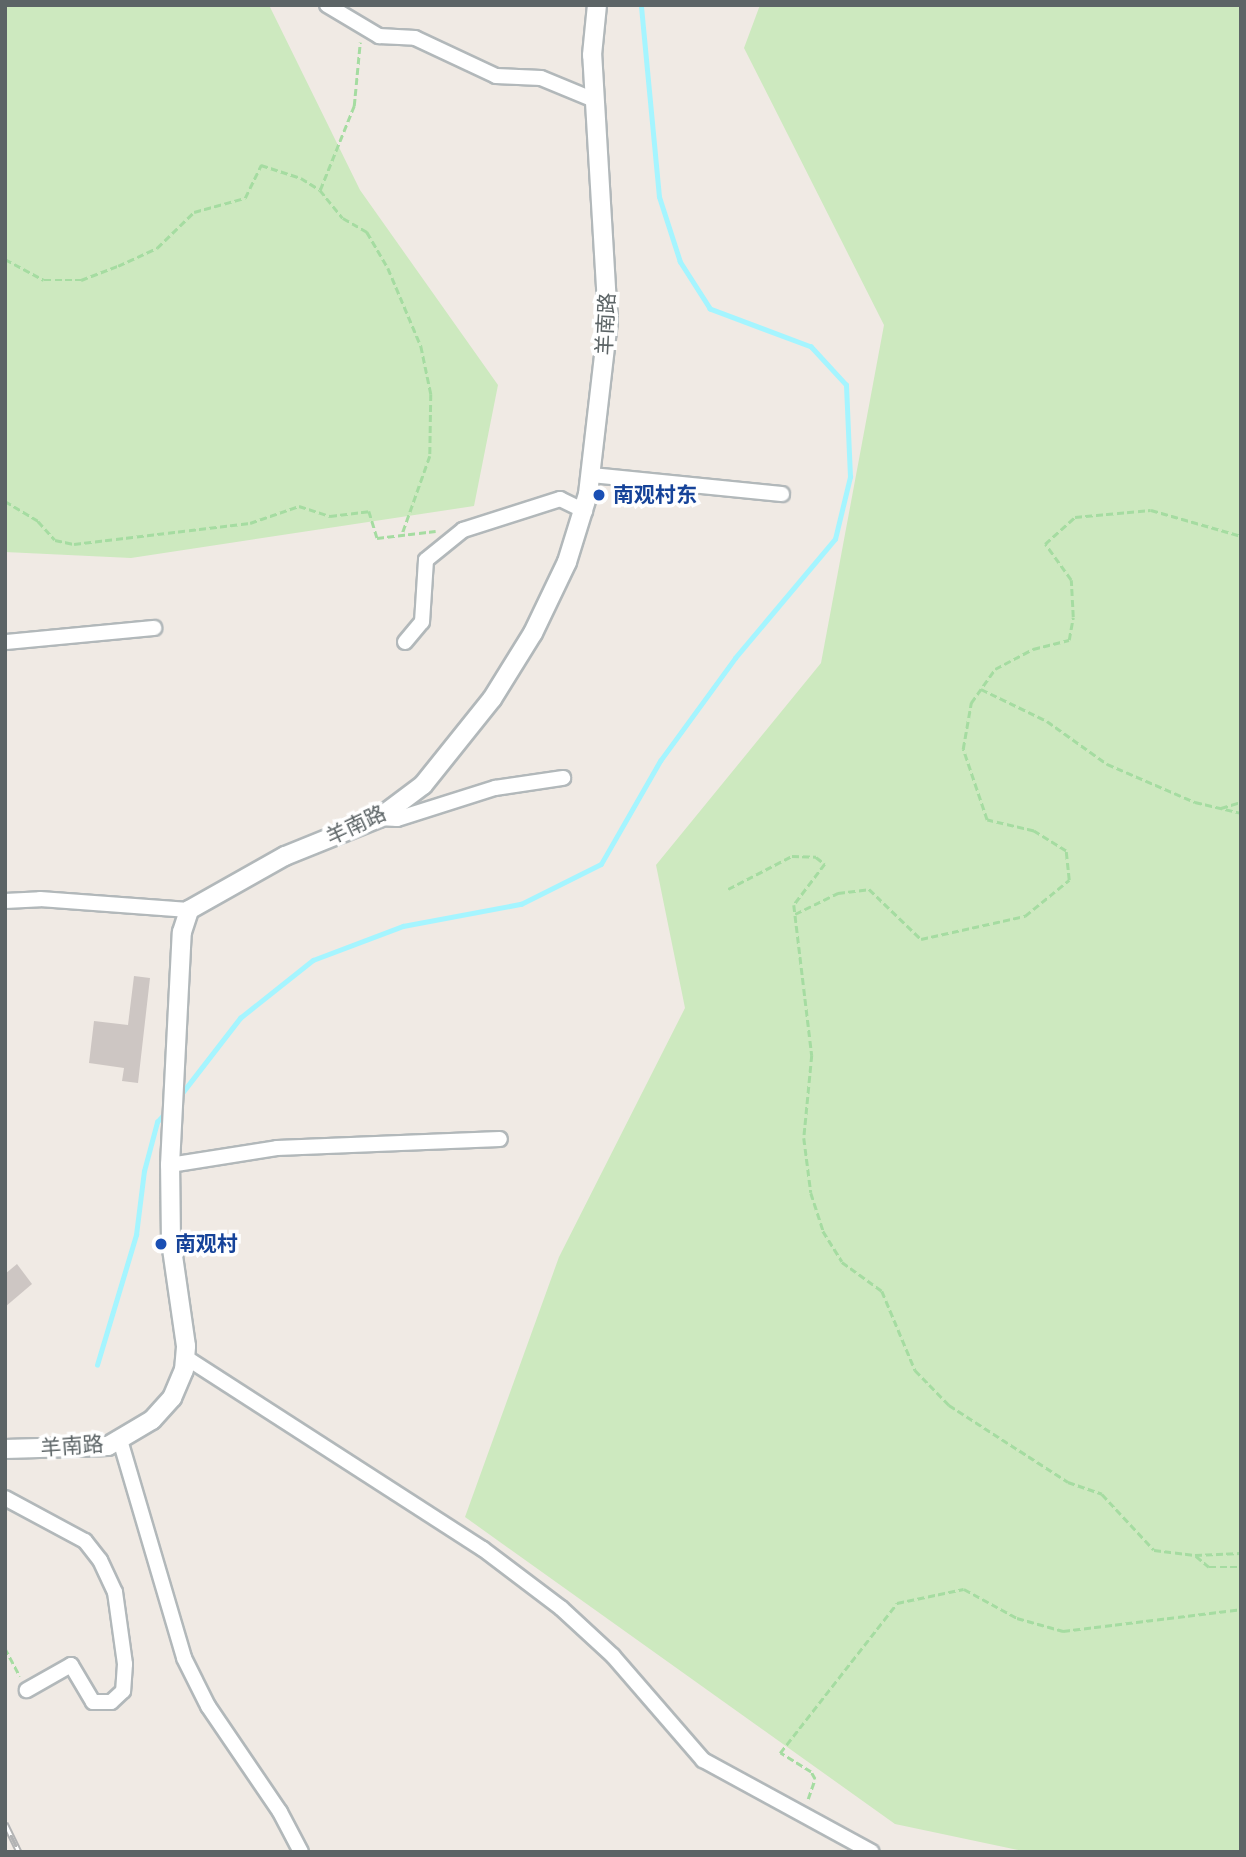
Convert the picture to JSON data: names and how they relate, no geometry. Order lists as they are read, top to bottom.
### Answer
{
  "streets": {
    "street": ["羊南路"]
  },
  "places": ["南观村东", "南观村"]
}
